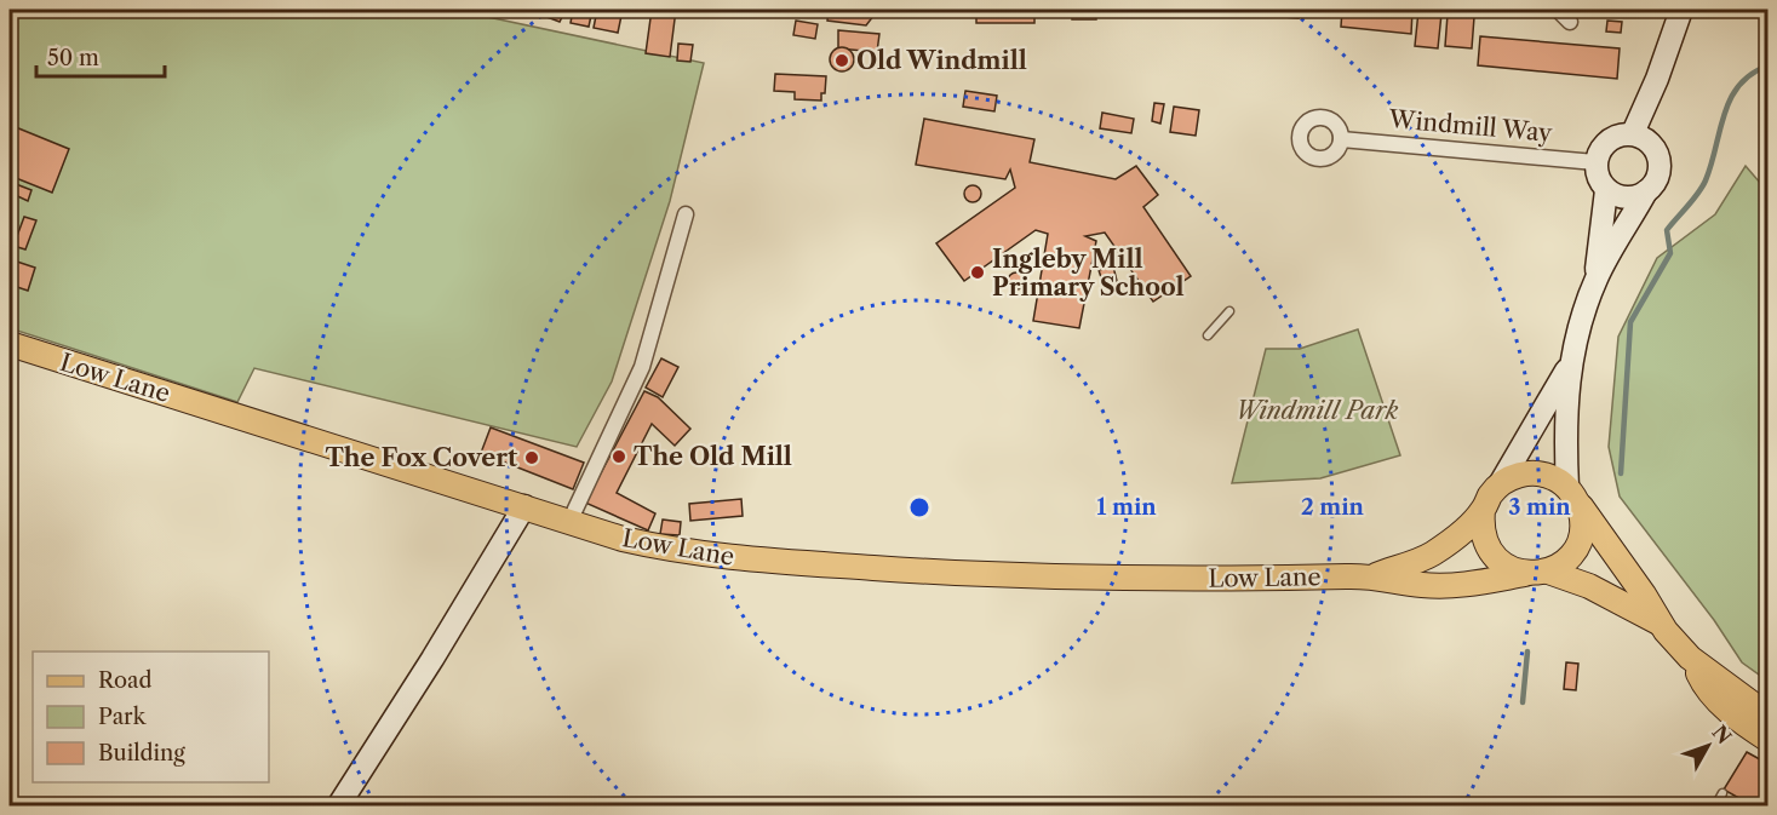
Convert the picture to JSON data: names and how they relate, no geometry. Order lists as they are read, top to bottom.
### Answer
{
  "streets": {
    "main road": ["Low Lane"],
    "street": ["Windmill Way"]
  },
  "parks": ["Windmill Park"],
  "places": [
    "Old Windmill",
    "Ingleby Mill Primary School",
    "The Old Mill",
    "The Fox Covert"
  ],
  "legend": ["Road", "Park", "Building"],
  "scale_bar": "50 m",
  "north": "top right",
  "rings": ["1 min", "2 min", "3 min"]
}
